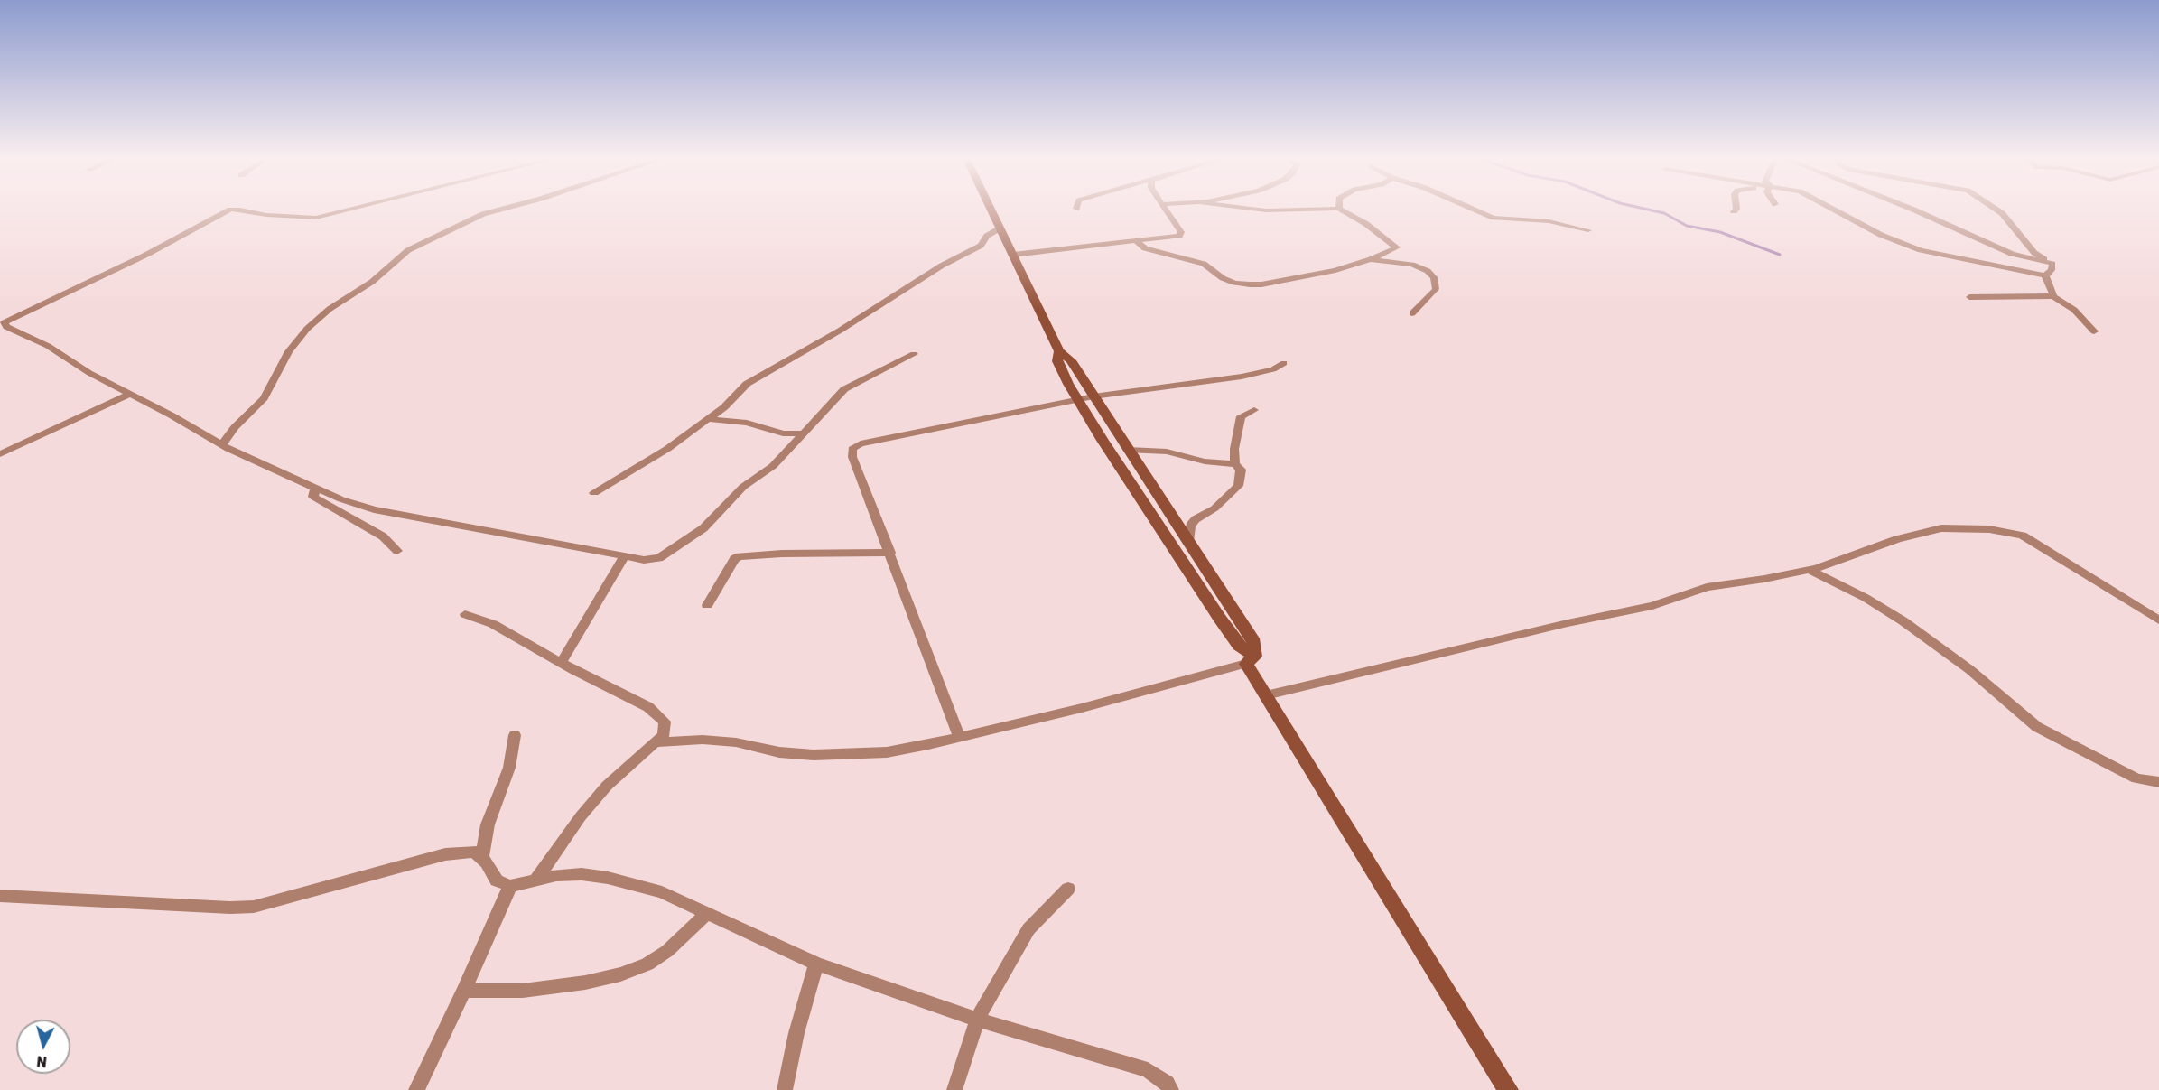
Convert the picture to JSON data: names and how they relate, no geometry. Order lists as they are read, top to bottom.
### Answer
{
  "north": "bottom"
}
